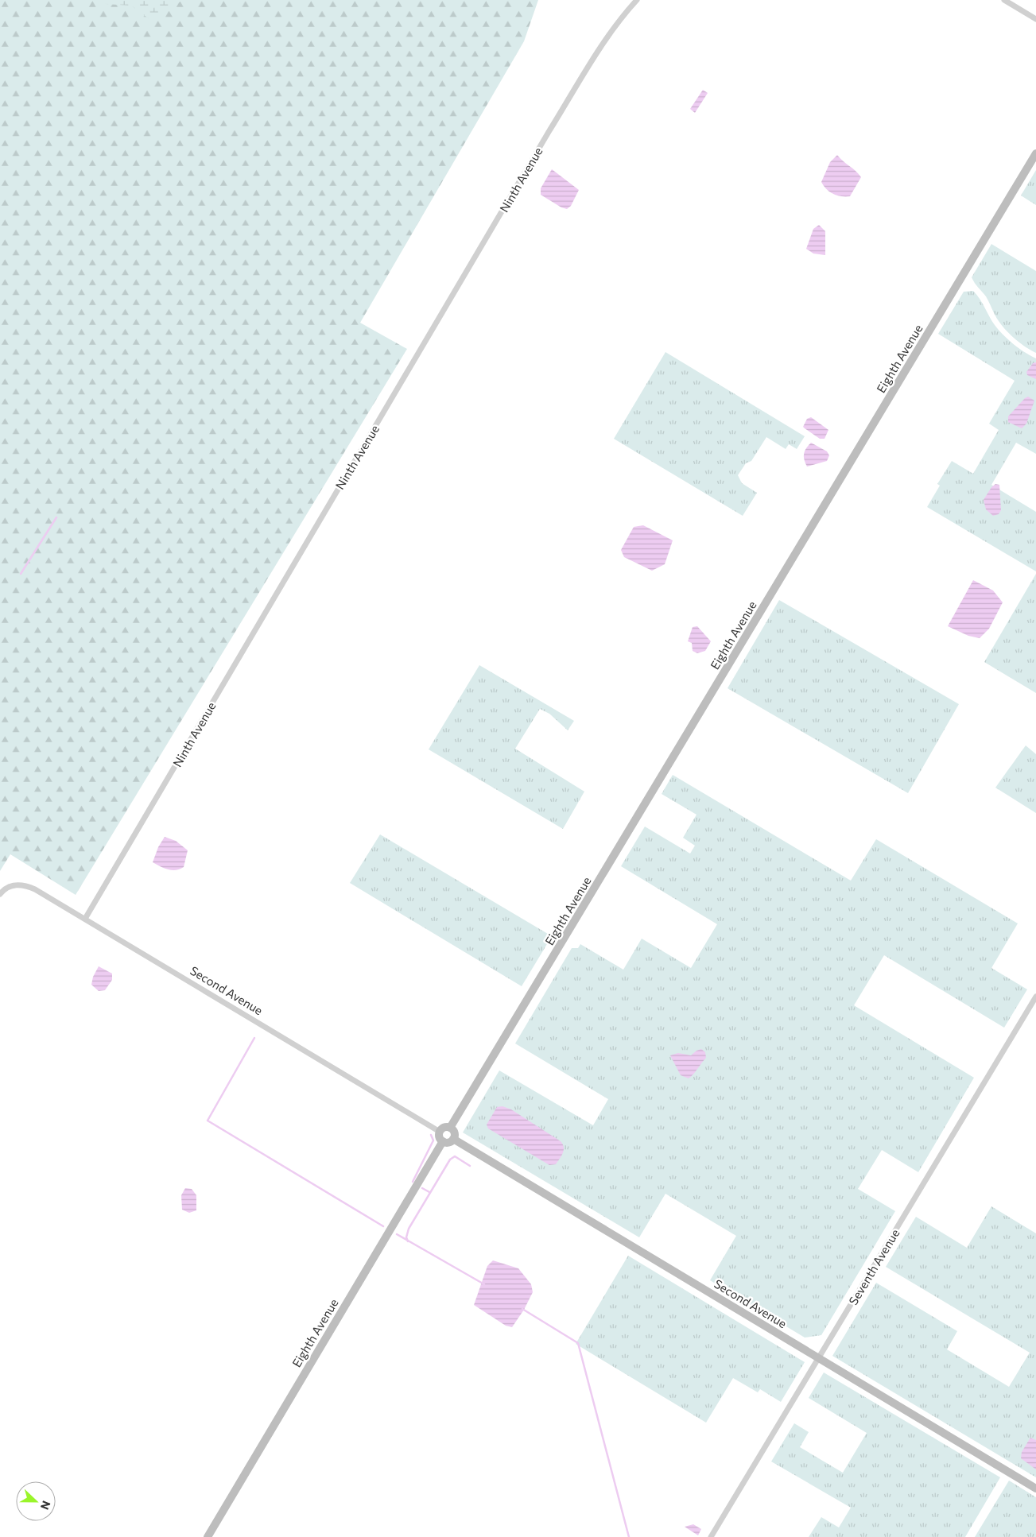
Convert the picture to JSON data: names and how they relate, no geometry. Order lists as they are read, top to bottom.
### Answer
{
  "streets": {
    "main road": ["Eighth Avenue", "Second Avenue"],
    "street": ["Ninth Avenue", "Seventh Avenue"]
  },
  "crossings": [
    ["Ninth Avenue", "Second Avenue"],
    ["Eighth Avenue", "Second Avenue"],
    ["Second Avenue", "Seventh Avenue"]
  ],
  "north": "right"
}
